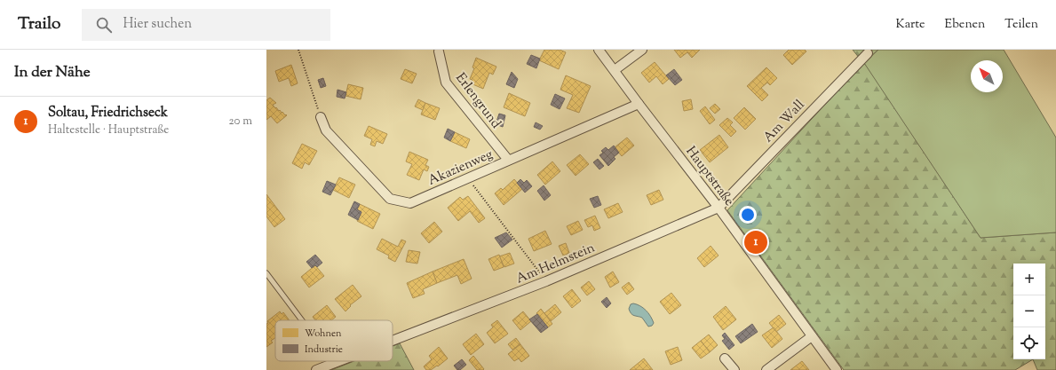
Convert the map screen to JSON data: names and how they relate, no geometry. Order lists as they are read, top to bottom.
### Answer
{
  "streets": {
    "street": [
      "Erlengrund",
      "Am Wall",
      "Akazienweg",
      "Hauptstraße",
      "Am Helmstein"
    ]
  },
  "crossings": [
    ["Erlengrund", "Akazienweg"],
    ["Am Wall", "Hauptstraße"],
    ["Am Wall", "Am Helmstein"],
    ["Akazienweg", "Hauptstraße"],
    ["Hauptstraße", "Am Helmstein"]
  ],
  "legend": ["Wohnen", "Industrie"],
  "north": "top left",
  "page": {
    "header": "Trailo",
    "search": "Hier suchen",
    "nav": ["Karte", "Ebenen", "Teilen"],
    "heading": "In der Nähe",
    "list": [
      {
        "mark": "1",
        "name": "Soltau, Friedrichseck",
        "note": "Haltestelle · Hauptstraße",
        "value": "20 m"
      }
    ],
    "pins": "1",
    "map_buttons": ["+", "−"]
  }
}
